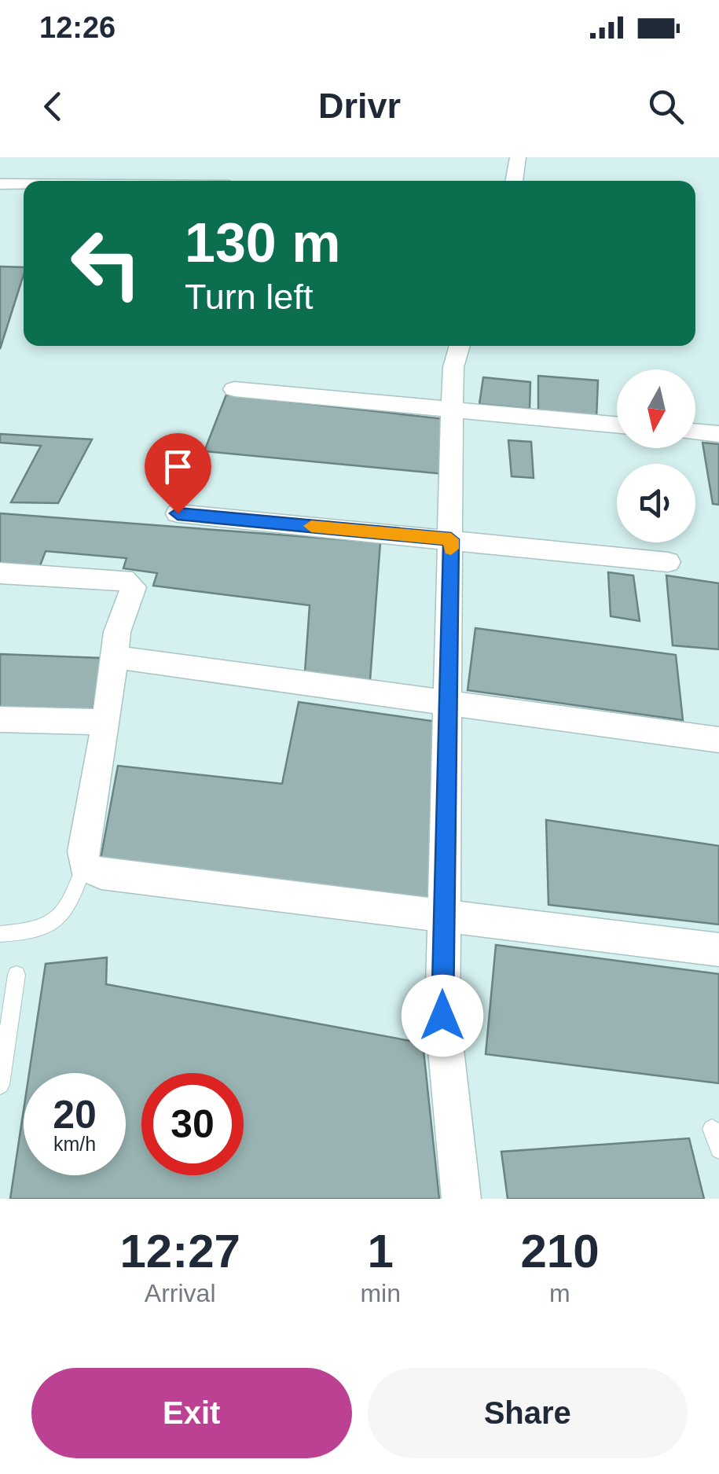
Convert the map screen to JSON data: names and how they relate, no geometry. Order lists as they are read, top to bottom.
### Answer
{
  "north": "bottom",
  "page": {
    "status": "12:26",
    "header": "Drivr",
    "turn": ["130 m", "Turn left"],
    "speed": "20 km/h",
    "limit": "30",
    "eta": [
      "12:27",
      "Arrival",
      "1",
      "min",
      "210",
      "m"
    ],
    "buttons": ["Exit", "Share"]
  }
}
